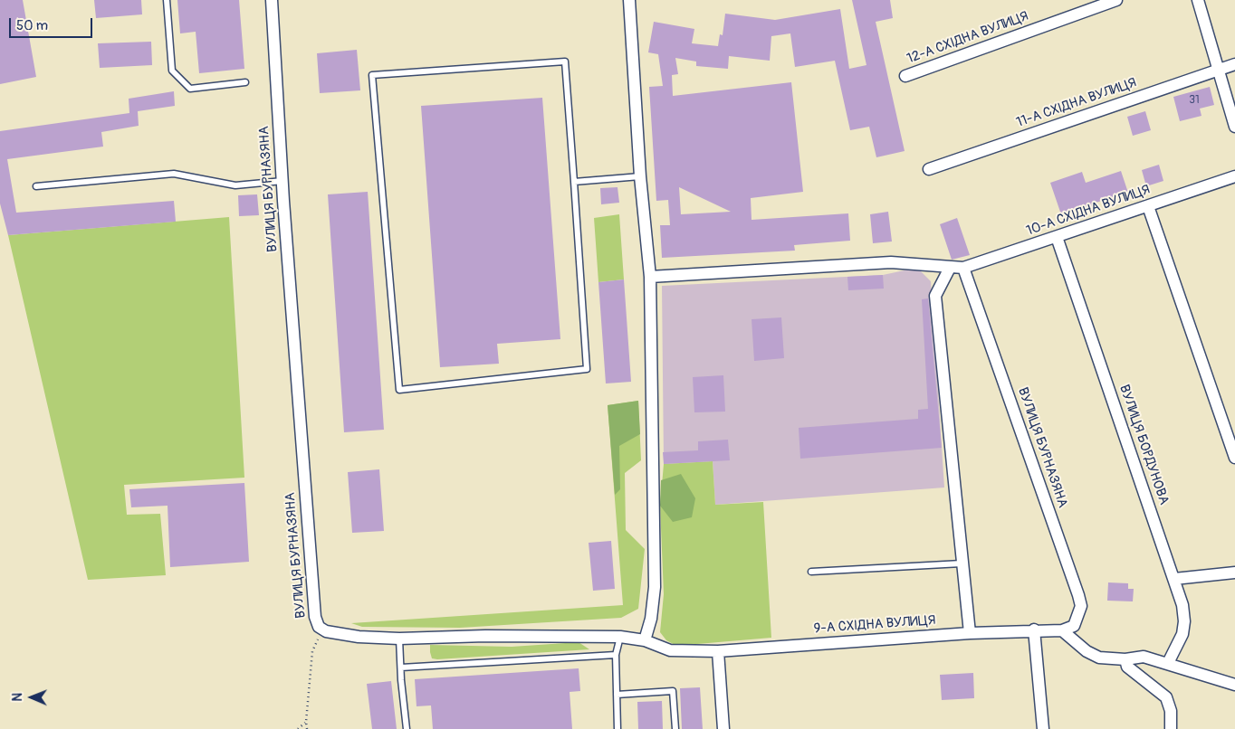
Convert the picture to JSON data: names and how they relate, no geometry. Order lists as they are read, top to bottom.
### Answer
{
  "streets": {
    "street": [
      "12-А СХІДНА ВУЛИЦЯ",
      "11-А СХІДНА ВУЛИЦЯ",
      "ВУЛИЦЯ БУРНАЗЯНА",
      "10-А СХІДНА ВУЛИЦЯ",
      "ВУЛИЦЯ БОРДУНОВА",
      "9-А СХІДНА ВУЛИЦЯ"
    ]
  },
  "crossings": [
    ["ВУЛИЦЯ БУРНАЗЯНА", "10-А СХІДНА ВУЛИЦЯ"],
    ["ВУЛИЦЯ БУРНАЗЯНА", "9-А СХІДНА ВУЛИЦЯ"],
    ["10-А СХІДНА ВУЛИЦЯ", "ВУЛИЦЯ БОРДУНОВА"]
  ],
  "house_numbers": ["31"],
  "scale_bar": "50 m",
  "north": "left"
}
